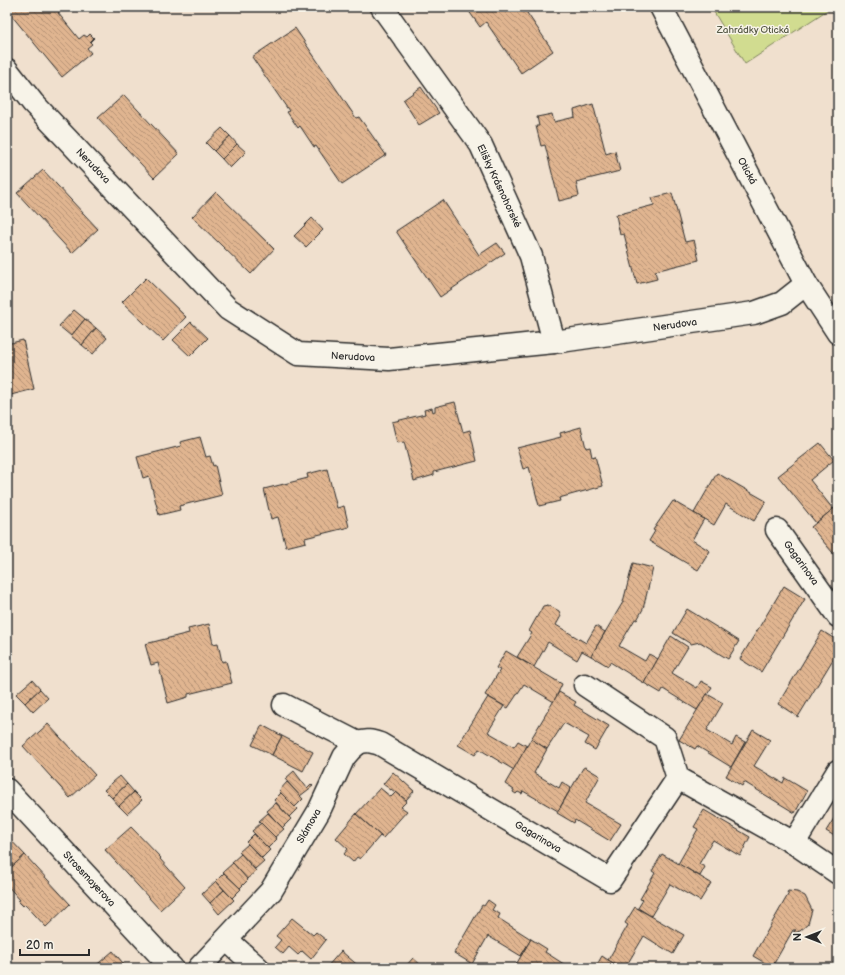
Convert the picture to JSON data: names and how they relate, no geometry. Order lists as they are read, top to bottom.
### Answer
{
  "streets": {
    "street": [
      "Nerudova",
      "Otická",
      "Elišky Krásnohorské",
      "Gagarinova",
      "Slámova",
      "Strossmayerova"
    ]
  },
  "crossings": [
    ["Nerudova", "Otická"],
    ["Nerudova", "Elišky Krásnohorské"],
    ["Gagarinova", "Slámova"]
  ],
  "parks": ["Zahrádky Otická"],
  "scale_bar": "20 m",
  "north": "left"
}
